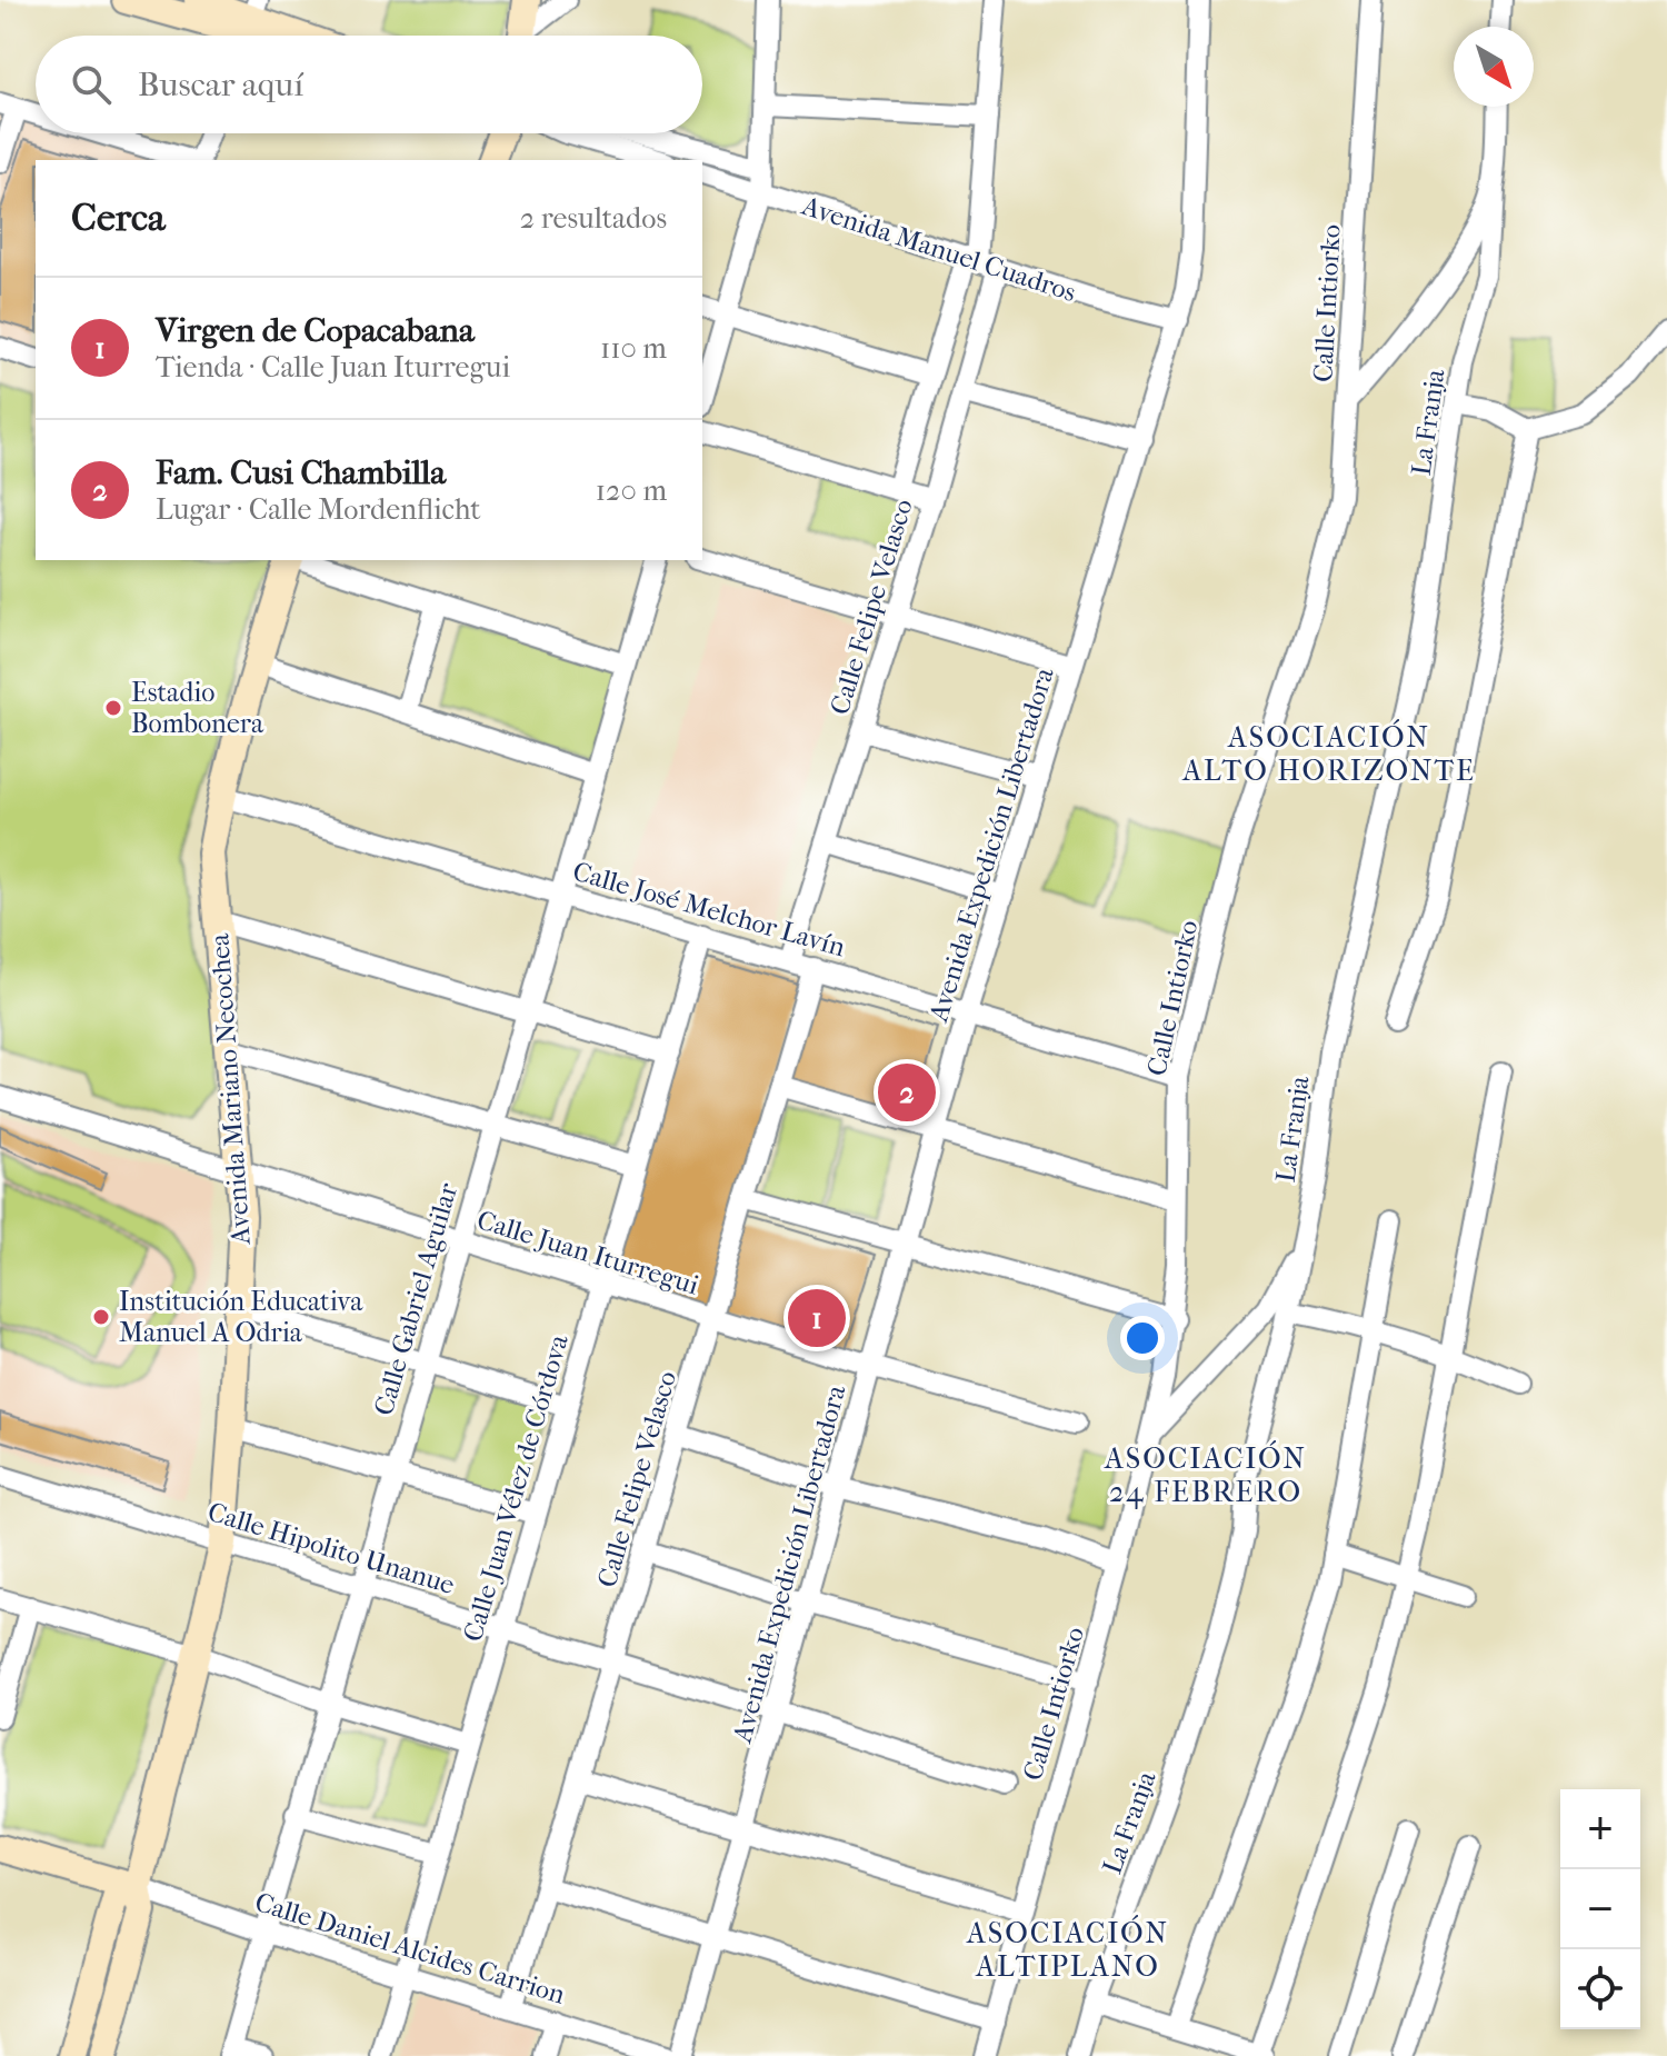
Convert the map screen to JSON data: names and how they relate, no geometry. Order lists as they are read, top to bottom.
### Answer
{
  "streets": {
    "street": [
      "Avenida Manuel Cuadros",
      "Calle Intiorko",
      "La Franja",
      "Calle Felipe Velasco",
      "Avenida Expedición Libertadora",
      "Calle José Melchor Lavín",
      "Avenida Mariano Necochea",
      "Calle Juan Iturregui",
      "Calle Gabriel Aguilar",
      "Calle Juan Vélez de Córdova",
      "Calle Hipolito Unanue",
      "Calle Daniel Alcides Carrion"
    ]
  },
  "crossings": [
    ["Avenida Manuel Cuadros", "Calle Felipe Velasco"],
    ["Avenida Manuel Cuadros", "Avenida Expedición Libertadora"],
    ["Calle Intiorko", "La Franja"],
    ["Calle Intiorko", "Calle José Melchor Lavín"],
    ["Calle Felipe Velasco", "Calle José Melchor Lavín"],
    ["Calle Felipe Velasco", "Calle Juan Iturregui"],
    ["Calle Felipe Velasco", "Calle Hipolito Unanue"],
    ["Calle Felipe Velasco", "Calle Daniel Alcides Carrion"],
    ["Avenida Expedición Libertadora", "Calle José Melchor Lavín"],
    ["Avenida Expedición Libertadora", "Calle Juan Iturregui"],
    ["Avenida Expedición Libertadora", "Calle Hipolito Unanue"],
    ["Calle José Melchor Lavín", "Avenida Mariano Necochea"],
    ["Calle José Melchor Lavín", "Calle Gabriel Aguilar"],
    ["Calle José Melchor Lavín", "Calle Juan Vélez de Córdova"],
    ["Avenida Mariano Necochea", "Calle Juan Iturregui"],
    ["Avenida Mariano Necochea", "Calle Hipolito Unanue"],
    ["Avenida Mariano Necochea", "Calle Daniel Alcides Carrion"],
    ["Calle Juan Iturregui", "Calle Gabriel Aguilar"],
    ["Calle Juan Iturregui", "Calle Juan Vélez de Córdova"],
    ["Calle Gabriel Aguilar", "Calle Hipolito Unanue"],
    ["Calle Gabriel Aguilar", "Calle Daniel Alcides Carrion"],
    ["Calle Juan Vélez de Córdova", "Calle Hipolito Unanue"],
    ["Calle Juan Vélez de Córdova", "Calle Daniel Alcides Carrion"]
  ],
  "districts": ["ASOCIACIÓN ALTO HORIZONTE", "ASOCIACIÓN 24 FEBRERO", "ASOCIACIÓN ALTIPLANO"],
  "places": ["Estadio Bombonera", "Institución Educativa Manuel A Odria"],
  "north": "bottom right",
  "page": {
    "search": "Buscar aquí",
    "heading": ["Cerca", "2 resultados"],
    "list": [
      {
        "mark": "1",
        "name": "Virgen de Copacabana",
        "note": "Tienda · Calle Juan Iturregui",
        "value": "110 m"
      },
      {
        "mark": "2",
        "name": "Fam. Cusi Chambilla",
        "note": "Lugar · Calle Mordenflicht",
        "value": "120 m"
      }
    ],
    "pins": ["2", "1"],
    "map_buttons": ["+", "−"]
  }
}
